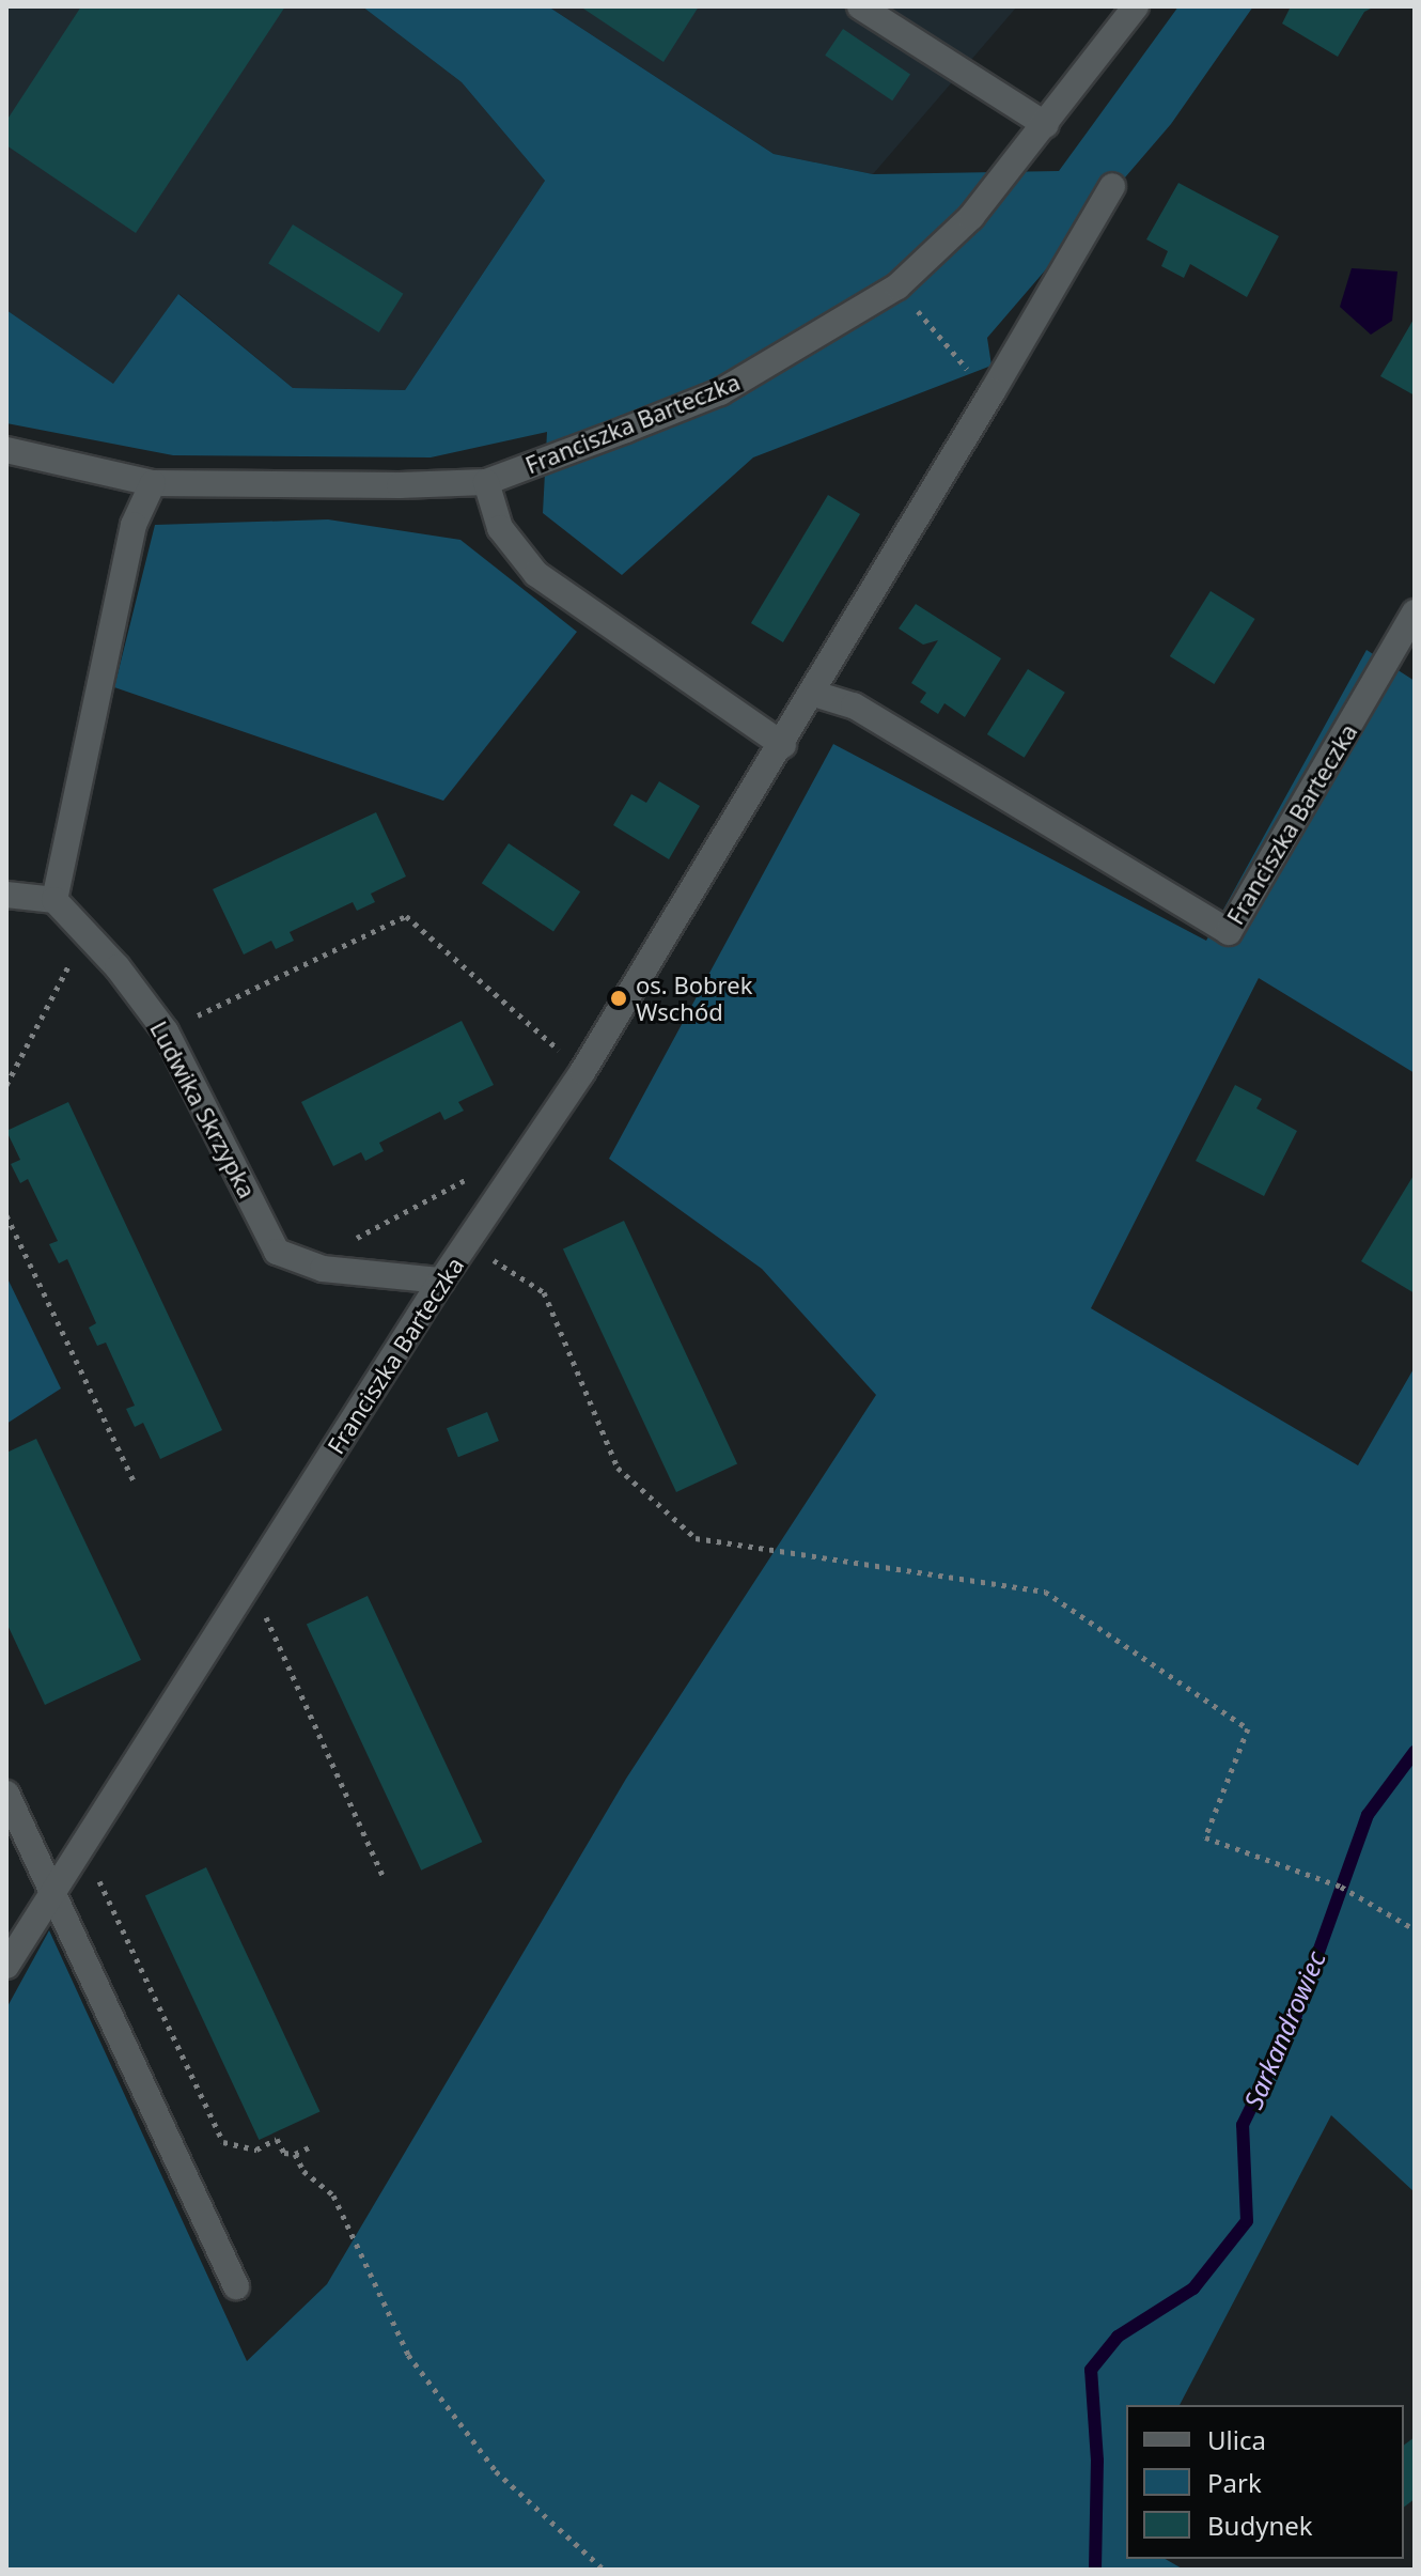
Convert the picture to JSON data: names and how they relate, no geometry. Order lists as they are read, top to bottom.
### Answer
{
  "streets": {
    "street": ["Franciszka Barteczka", "Ludwika Skrzypka"]
  },
  "crossings": [
    ["Franciszka Barteczka", "Ludwika Skrzypka"]
  ],
  "water": ["Sarkandrowiec"],
  "places": ["os. Bobrek Wschód"],
  "legend": ["Ulica", "Park", "Budynek"]
}
